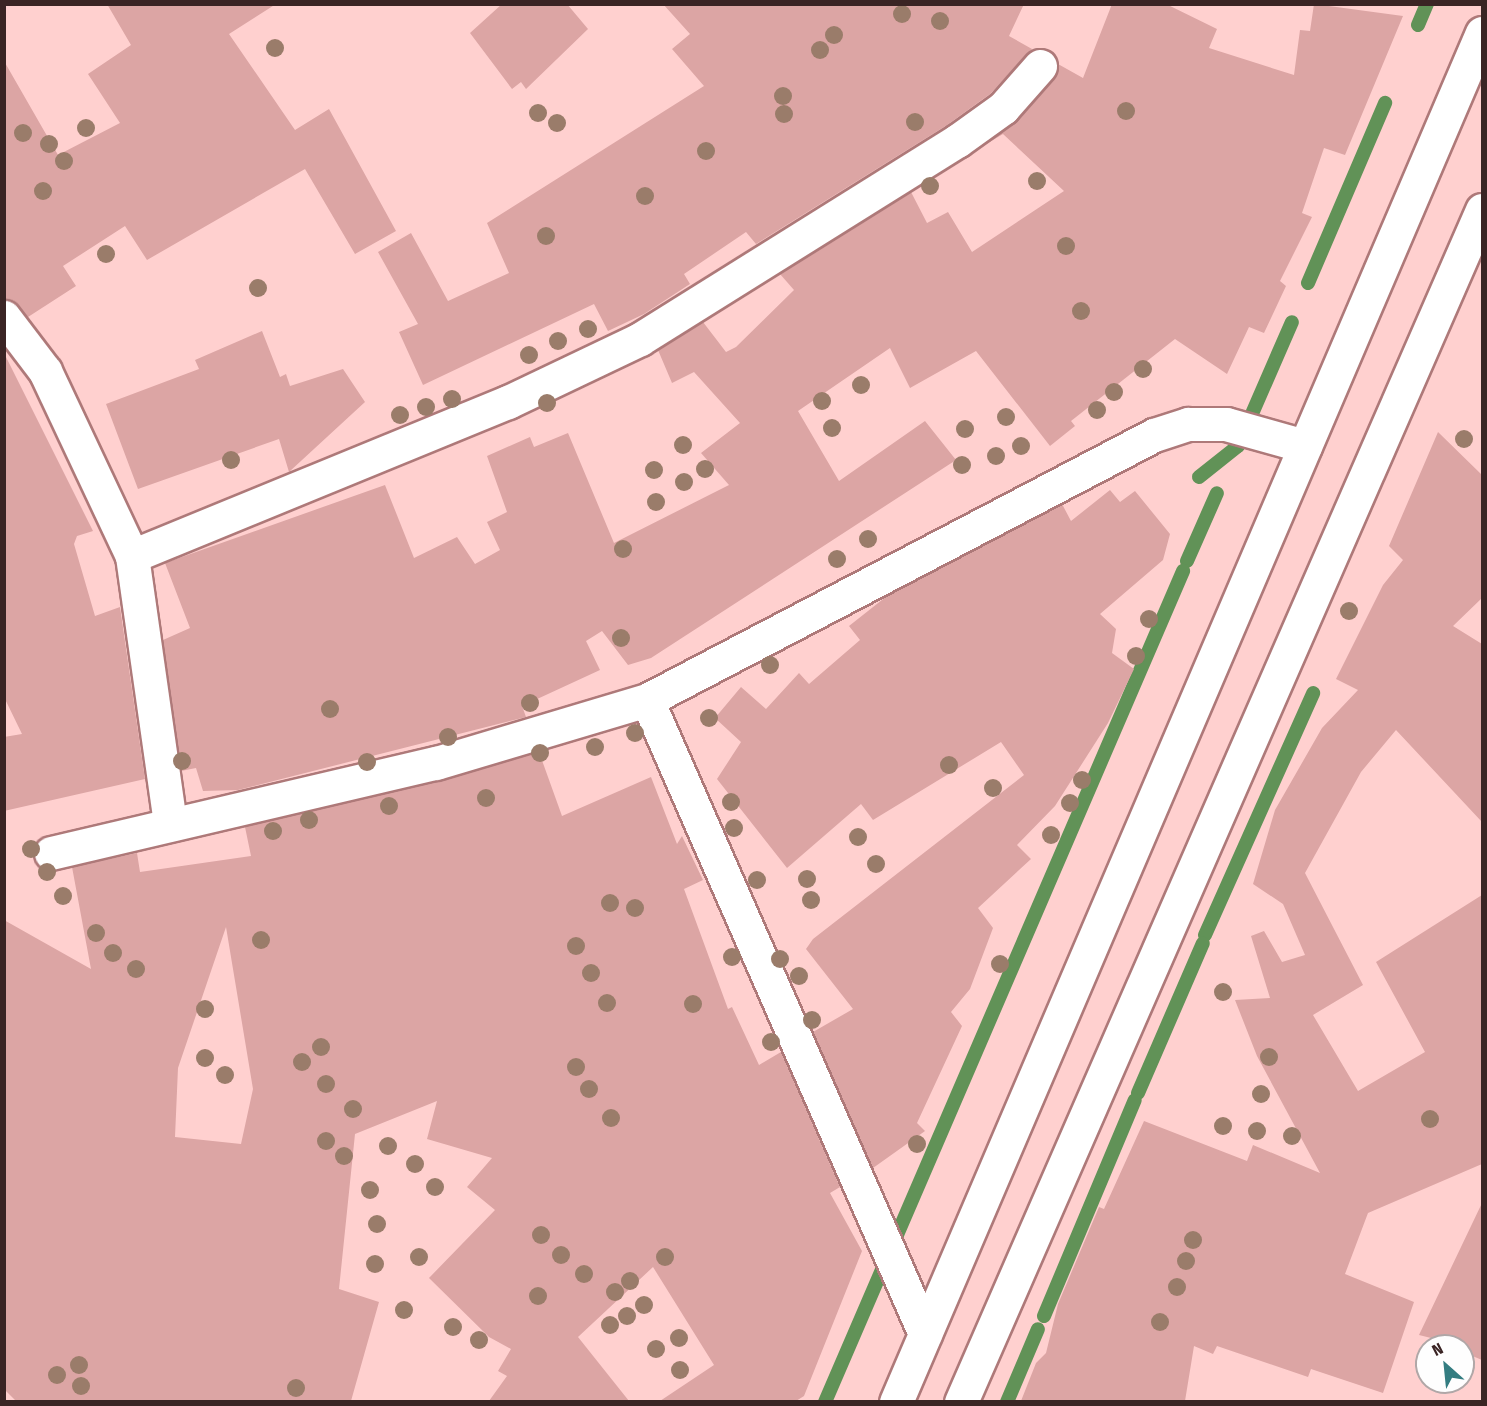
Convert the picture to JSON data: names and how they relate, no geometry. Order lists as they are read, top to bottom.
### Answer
{
  "north": "top left"
}
